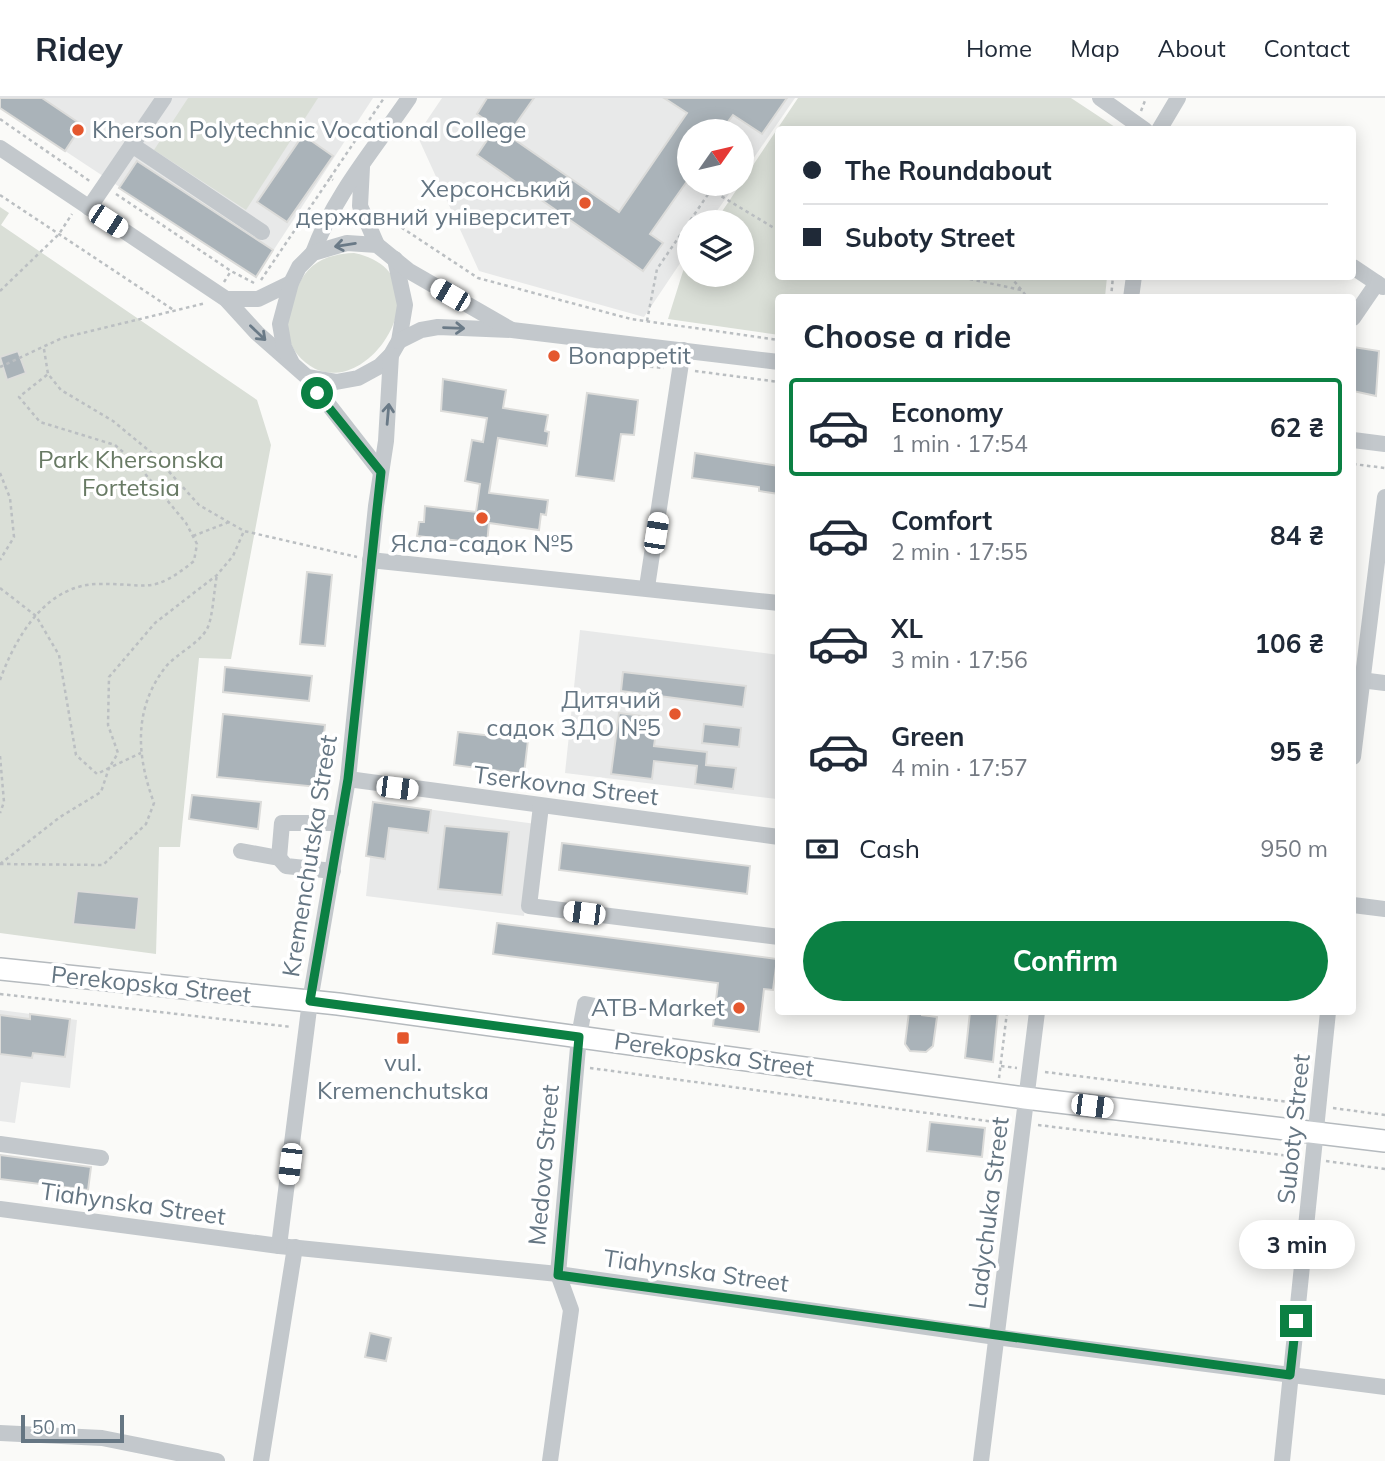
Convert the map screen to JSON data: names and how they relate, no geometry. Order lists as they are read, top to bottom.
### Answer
{
  "streets": {
    "main road": ["Perekopska Street"],
    "street": [
      "Tserkovna Street",
      "Kremenchutska Street",
      "Suboty Street",
      "Medova Street",
      "Tiahynska Street",
      "Ladychuka Street"
    ]
  },
  "crossings": [
    ["Tserkovna Street", "Kremenchutska Street"],
    ["Kremenchutska Street", "Perekopska Street"],
    ["Kremenchutska Street", "Tiahynska Street"],
    ["Perekopska Street", "Suboty Street"],
    ["Perekopska Street", "Medova Street"],
    ["Perekopska Street", "Ladychuka Street"],
    ["Suboty Street", "Tiahynska Street"],
    ["Medova Street", "Tiahynska Street"],
    ["Tiahynska Street", "Ladychuka Street"]
  ],
  "parks": ["Park Khersonska Fortetsia"],
  "places": {
    "other": [
      "Kherson Polytechnic Vocational College",
      "Херсонський державний університет",
      "Bonappetit",
      "Ясла-садок №5",
      "Дитячий садок ЗДО №5",
      "ATB-Market"
    ],
    "transit": ["vul. Kremenchutska"]
  },
  "scale_bar": "50 m",
  "north": "top right",
  "page": {
    "header": "Ridey",
    "nav": [
      "Home",
      "Map",
      "About",
      "Contact"
    ],
    "banner": ["The Roundabout", "Suboty Street"],
    "heading": "Choose a ride",
    "list": [
      {
        "name": "Economy",
        "note": "1 min · 17:54",
        "value": "62 ₴"
      },
      {
        "name": "Comfort",
        "note": "2 min · 17:55",
        "value": "84 ₴"
      },
      {
        "name": "XL",
        "note": "3 min · 17:56",
        "value": "106 ₴"
      },
      {
        "name": "Green",
        "note": "4 min · 17:57",
        "value": "95 ₴"
      }
    ],
    "pay": ["Cash", "950 m"],
    "buttons": "Confirm",
    "bubble": "3 min",
    "scale": "50 m"
  }
}
